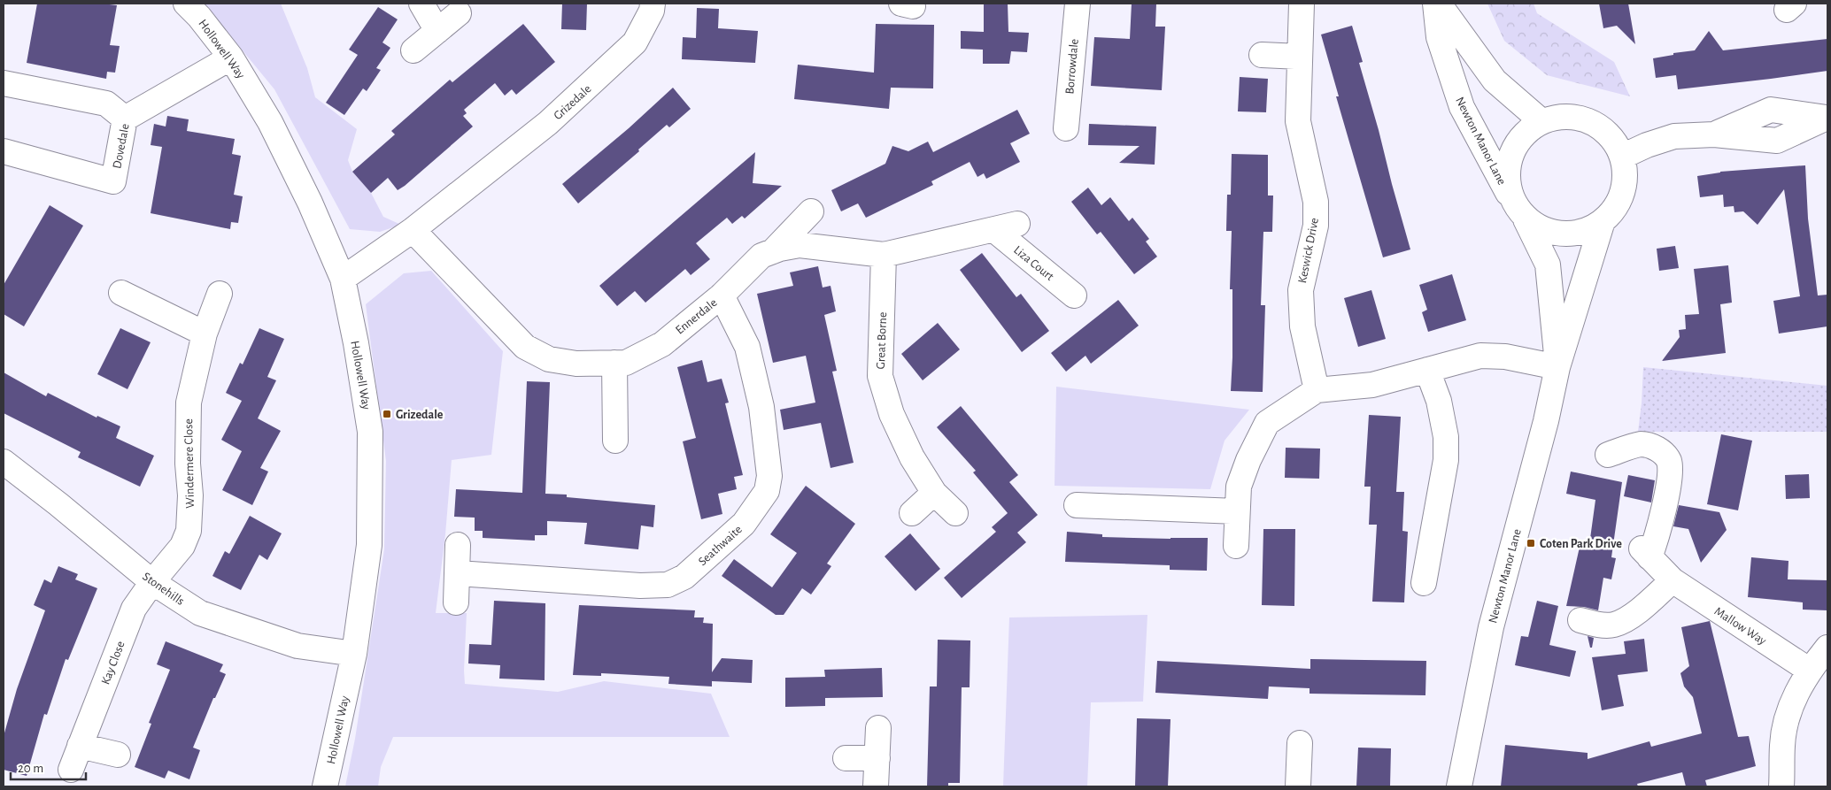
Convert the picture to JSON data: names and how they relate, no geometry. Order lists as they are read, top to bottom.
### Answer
{
  "streets": {
    "street": [
      "Hollowell Way",
      "Borrowdale",
      "Grizedale",
      "Newton Manor Lane",
      "Dovedale",
      "Keswick Drive",
      "Liza Court",
      "Ennerdale",
      "Great Borne",
      "Windermere Close",
      "Seathwaite",
      "Stonehills",
      "Mallow Way",
      "Kay Close"
    ]
  },
  "crossings": [
    ["Hollowell Way", "Grizedale"],
    ["Hollowell Way", "Dovedale"],
    ["Hollowell Way", "Stonehills"],
    ["Grizedale", "Ennerdale"],
    ["Liza Court", "Ennerdale"],
    ["Ennerdale", "Great Borne"],
    ["Ennerdale", "Seathwaite"],
    ["Windermere Close", "Stonehills"],
    ["Windermere Close", "Kay Close"],
    ["Stonehills", "Kay Close"]
  ],
  "places": {
    "transit": ["Grizedale", "Coten Park Drive"]
  },
  "scale_bar": "20 m"
}
